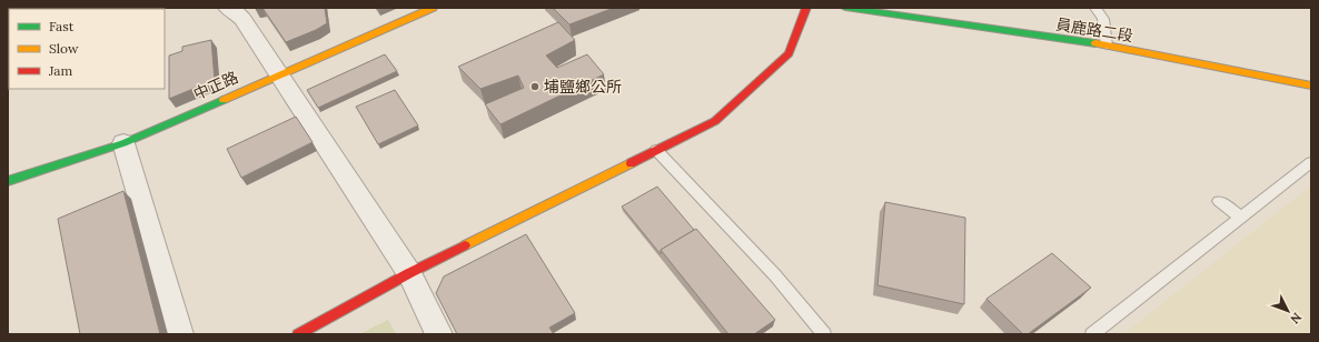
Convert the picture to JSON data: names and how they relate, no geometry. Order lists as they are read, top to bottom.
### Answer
{
  "streets": {
    "street": ["員鹿路二段", "中正路"]
  },
  "places": ["埔鹽鄉公所"],
  "legend": ["Fast", "Slow", "Jam"],
  "north": "bottom right"
}
